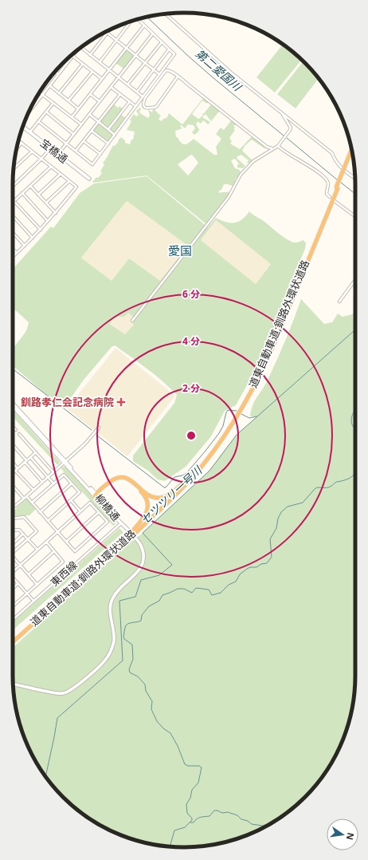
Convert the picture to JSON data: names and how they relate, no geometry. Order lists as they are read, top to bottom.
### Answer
{
  "streets": {
    "highway": ["道東自動車道;釧路外環状道路"],
    "street": ["宝橋通", "柳橋通", "東西線"]
  },
  "crossings": [
    ["柳橋通", "東西線"]
  ],
  "districts": ["愛国"],
  "water": ["第二愛国川", "セツツリ一号川"],
  "places": {
    "health": ["釧路孝仁会記念病院"]
  },
  "north": "right",
  "rings": ["6 分", "4 分", "2 分"]
}
